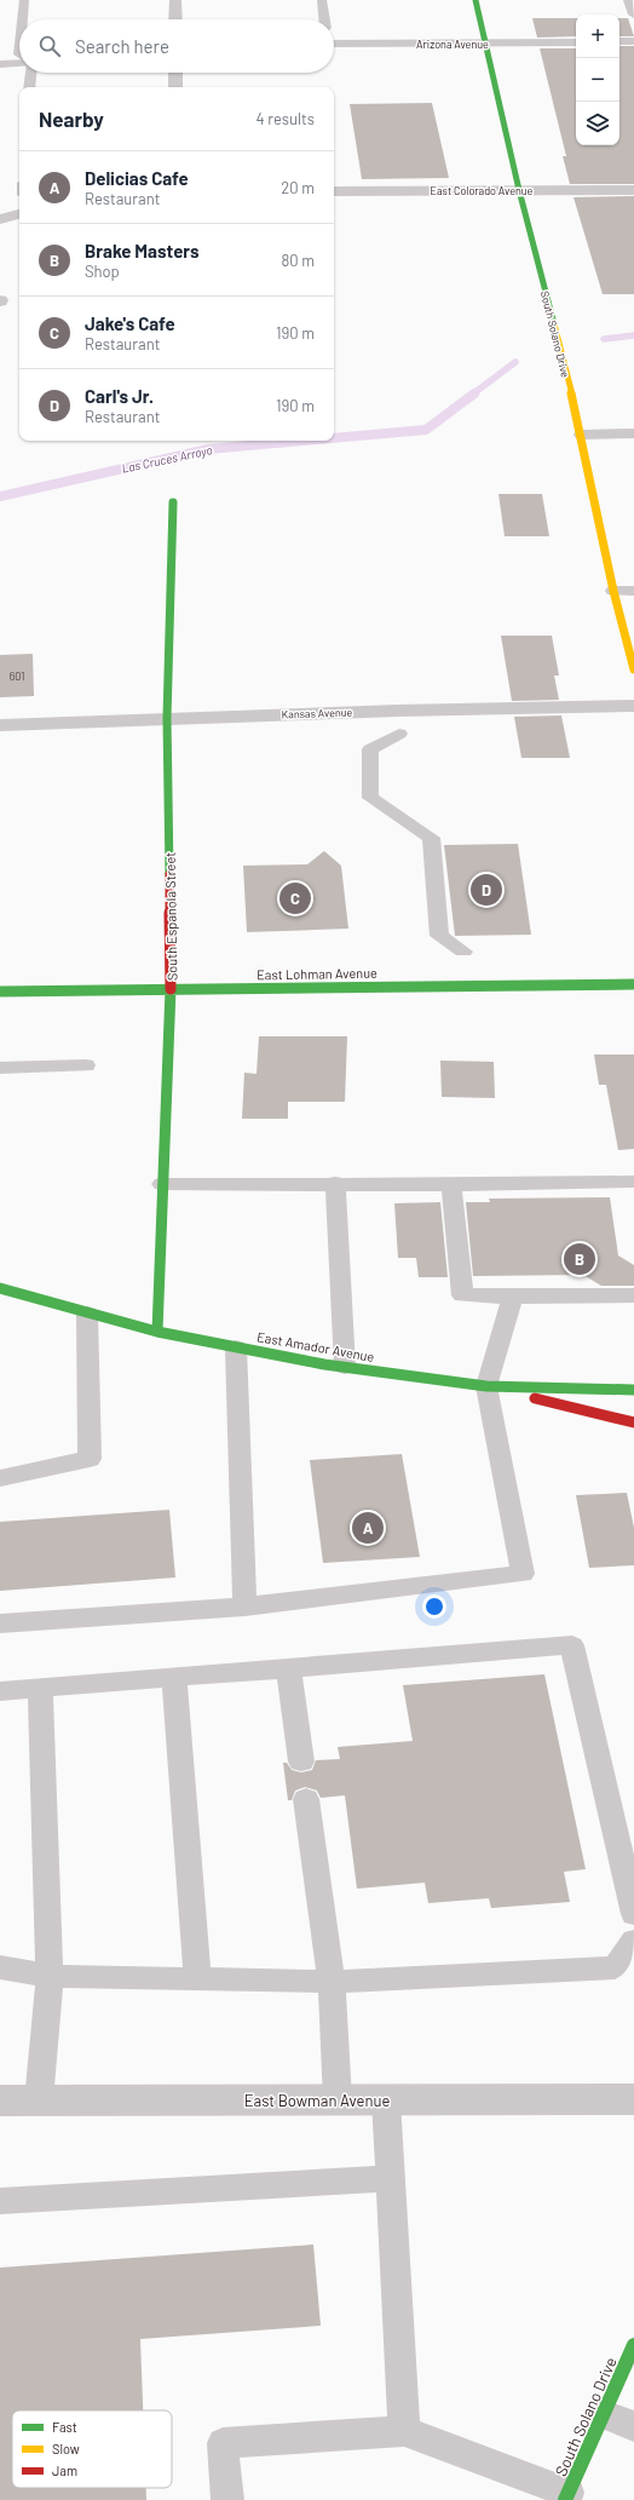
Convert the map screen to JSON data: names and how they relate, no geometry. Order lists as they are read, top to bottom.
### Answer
{
  "streets": {
    "street": [
      "Arizona Avenue",
      "East Colorado Avenue",
      "South Solano Drive",
      "Kansas Avenue",
      "South Espanola Street",
      "East Lohman Avenue",
      "East Amador Avenue",
      "East Bowman Avenue"
    ]
  },
  "crossings": [
    ["Arizona Avenue", "South Solano Drive"],
    ["East Colorado Avenue", "South Solano Drive"],
    ["Kansas Avenue", "South Espanola Street"],
    ["South Espanola Street", "East Lohman Avenue"],
    ["South Espanola Street", "East Amador Avenue"]
  ],
  "water": ["Las Cruces Arroyo"],
  "house_numbers": ["601"],
  "legend": ["Fast", "Slow", "Jam"],
  "page": {
    "map_buttons": ["+", "−"],
    "search": "Search here",
    "heading": ["Nearby", "4 results"],
    "list": [
      {
        "mark": "A",
        "name": "Delicias Cafe",
        "note": "Restaurant",
        "value": "20 m"
      },
      {
        "mark": "B",
        "name": "Brake Masters",
        "note": "Shop",
        "value": "80 m"
      },
      {
        "mark": "C",
        "name": "Jake's Cafe",
        "note": "Restaurant",
        "value": "190 m"
      },
      {
        "mark": "D",
        "name": "Carl's Jr.",
        "note": "Restaurant",
        "value": "190 m"
      }
    ],
    "pins": [
      "D",
      "C",
      "B",
      "A"
    ]
  }
}
